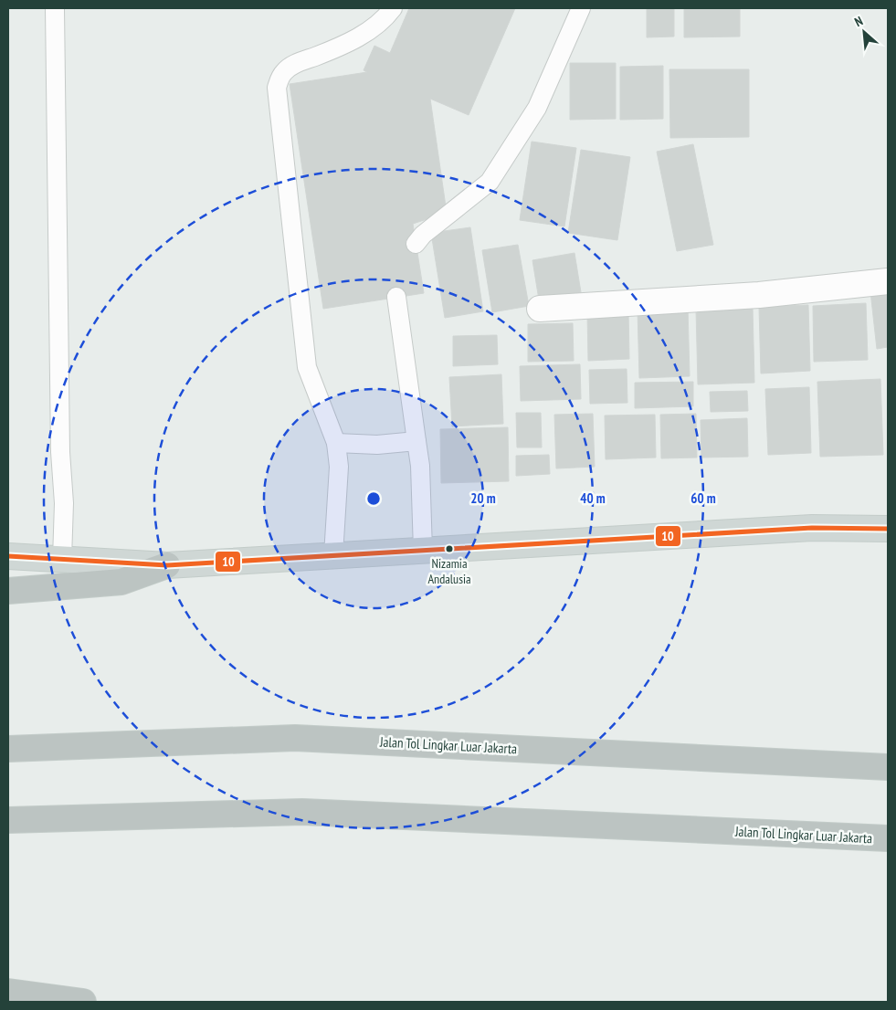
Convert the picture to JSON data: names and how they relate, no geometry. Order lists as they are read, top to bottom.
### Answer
{
  "streets": {
    "highway": ["Jalan Tol Lingkar Luar Jakarta"]
  },
  "places": ["Nizamia Andalusia"],
  "lines": ["transit line 10"],
  "north": "top left",
  "rings": ["20 m", "40 m", "60 m"]
}
